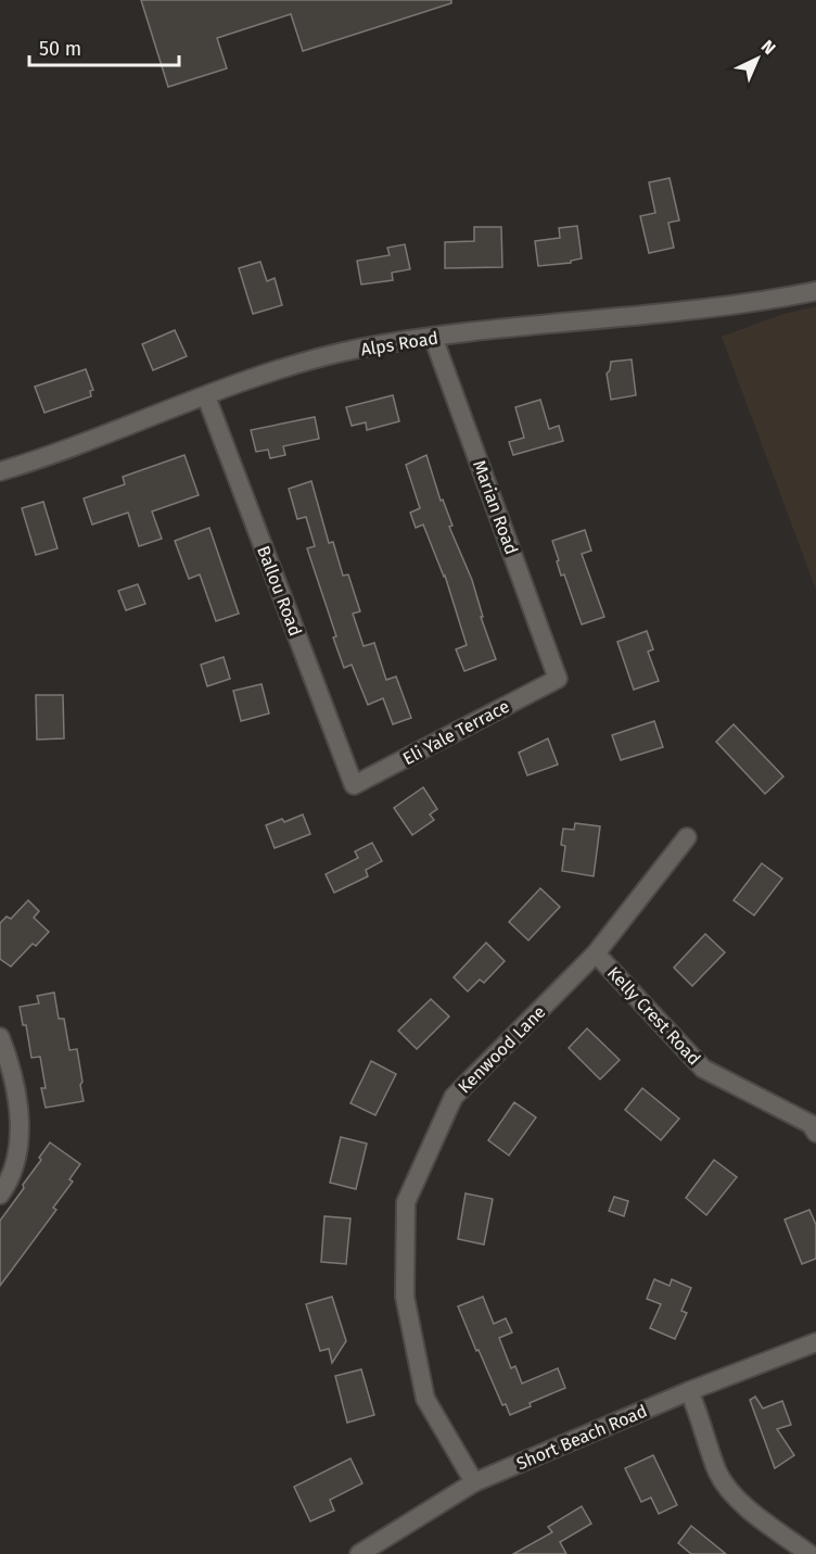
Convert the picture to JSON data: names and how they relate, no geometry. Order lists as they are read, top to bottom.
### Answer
{
  "streets": {
    "street": [
      "Alps Road",
      "Marian Road",
      "Ballou Road",
      "Eli Yale Terrace",
      "Kelly Crest Road",
      "Kenwood Lane",
      "Short Beach Road"
    ]
  },
  "crossings": [
    ["Alps Road", "Marian Road"],
    ["Alps Road", "Ballou Road"],
    ["Marian Road", "Eli Yale Terrace"],
    ["Ballou Road", "Eli Yale Terrace"],
    ["Kelly Crest Road", "Kenwood Lane"],
    ["Kenwood Lane", "Short Beach Road"]
  ],
  "scale_bar": "50 m",
  "north": "top right"
}
